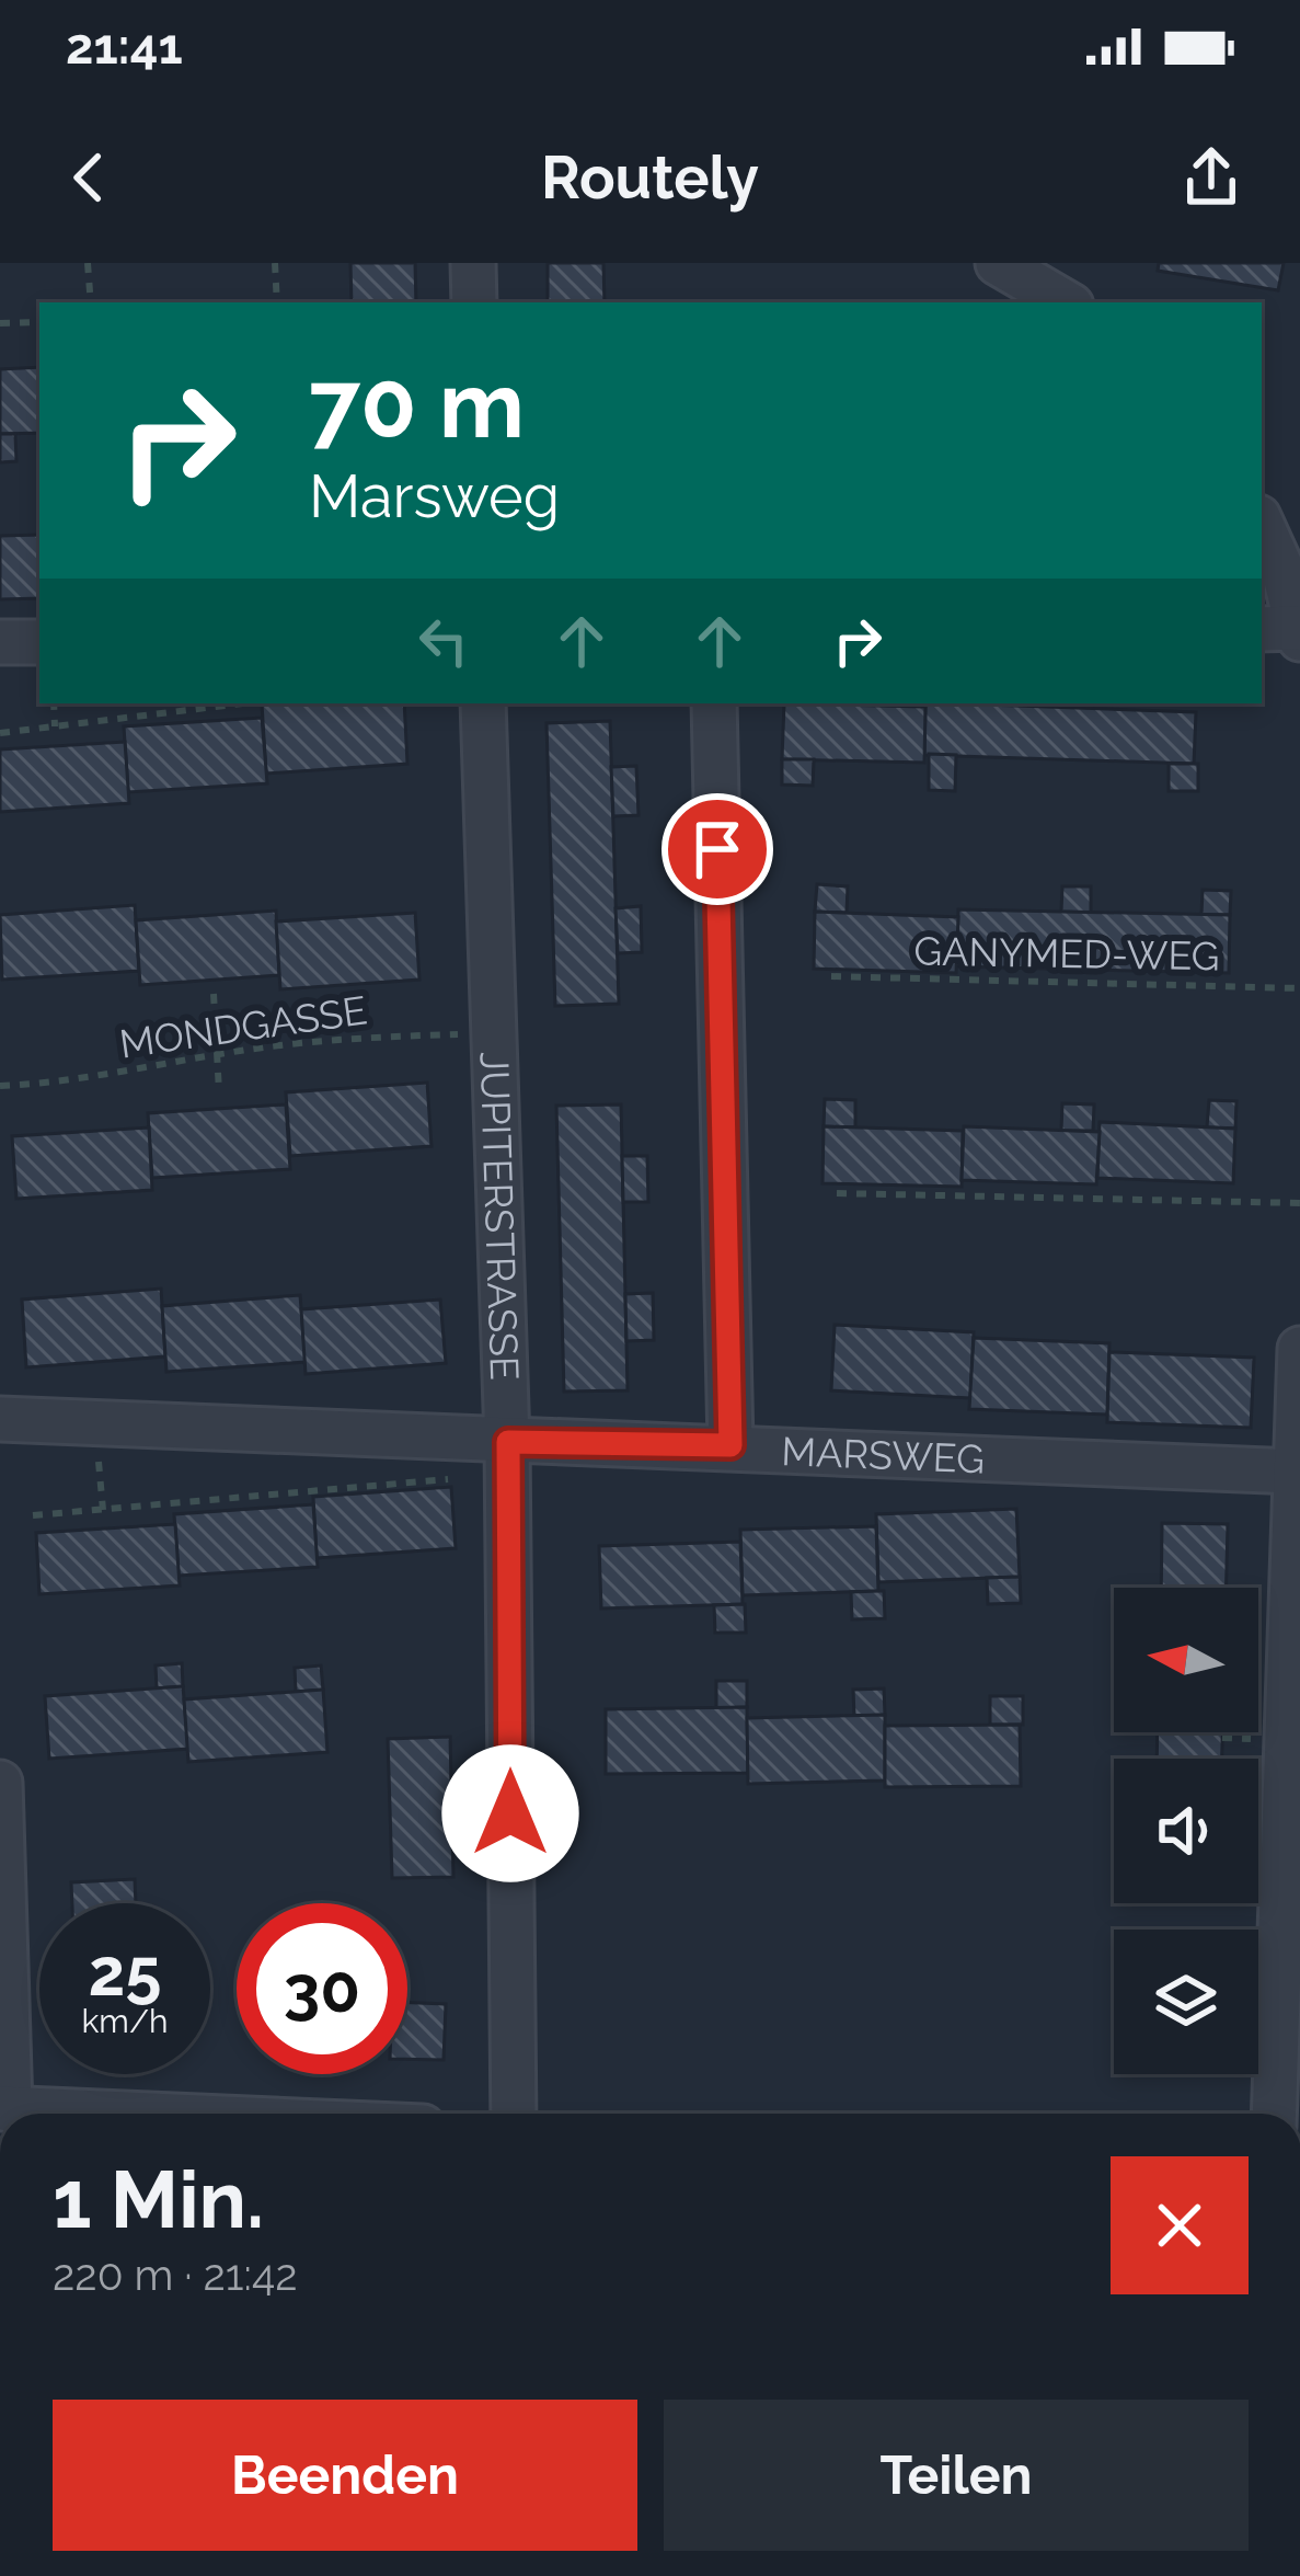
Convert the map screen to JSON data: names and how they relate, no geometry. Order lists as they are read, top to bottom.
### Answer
{
  "streets": {
    "street": ["JUPITERSTRASSE", "MARSWEG"],
    "path": ["GANYMED-WEG", "MONDGASSE"]
  },
  "crossings": [
    ["MONDGASSE", "JUPITERSTRASSE"],
    ["JUPITERSTRASSE", "MARSWEG"]
  ],
  "north": "left",
  "page": {
    "status": "21:41",
    "header": "Routely",
    "turn": ["70 m", "Marsweg"],
    "speed": "25 km/h",
    "limit": "30",
    "heading": ["1 Min.", "220 m · 21:42"],
    "buttons": ["Beenden", "Teilen"]
  }
}
